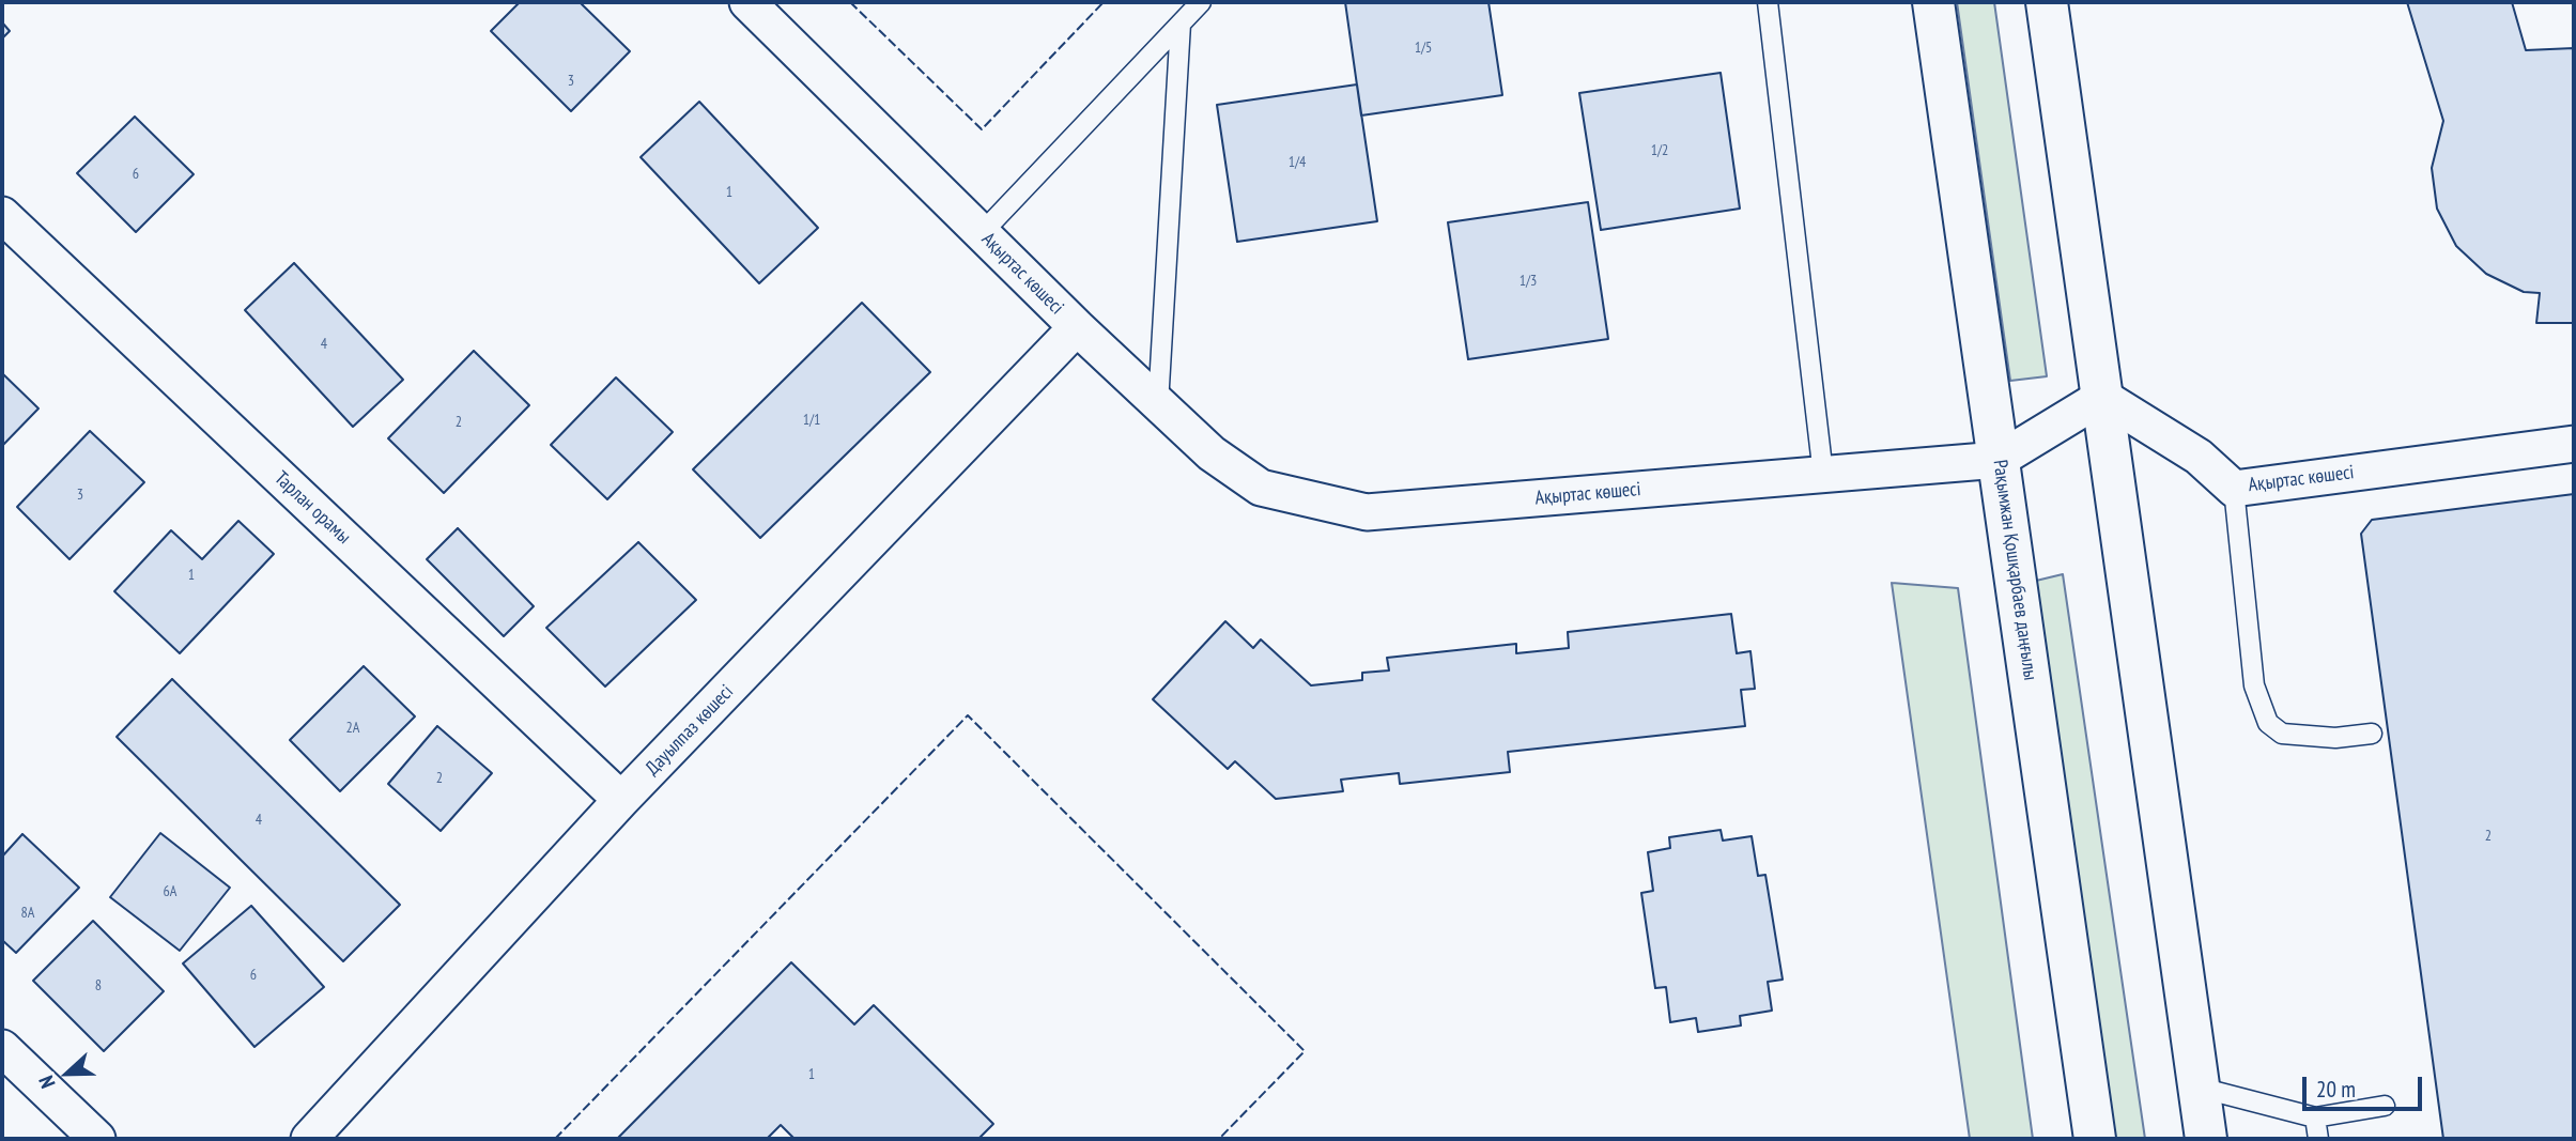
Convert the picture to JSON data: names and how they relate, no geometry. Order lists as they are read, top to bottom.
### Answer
{
  "streets": {
    "main road": ["Рақымжан Қошқарбаев даңғылы"],
    "street": ["Ақыртас көшесі", "Тарлан орамы", "Дауылпаз көшесі"]
  },
  "crossings": [
    ["Ақыртас көшесі", "Рақымжан Қошқарбаев даңғылы"],
    ["Ақыртас көшесі", "Дауылпаз көшесі"],
    ["Тарлан орамы", "Дауылпаз көшесі"]
  ],
  "house_numbers": [
    "1/5",
    "3",
    "1/2",
    "1/4",
    "6",
    "1",
    "1/3",
    "4",
    "1/1",
    "2",
    "3",
    "1",
    "2А",
    "2",
    "4",
    "2",
    "6А",
    "8А",
    "6",
    "8",
    "1"
  ],
  "scale_bar": "20 m",
  "north": "left"
}
